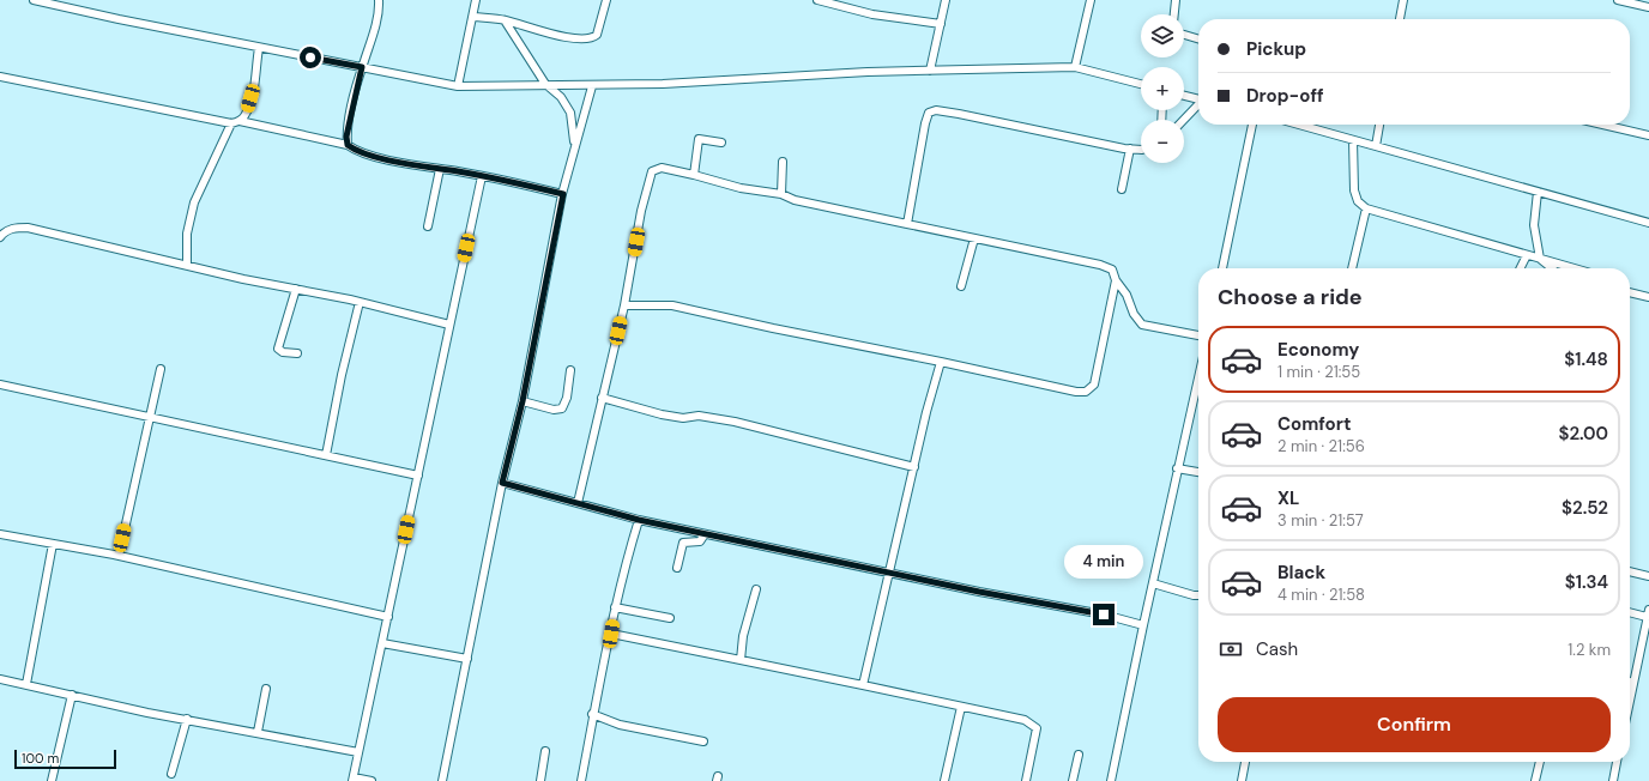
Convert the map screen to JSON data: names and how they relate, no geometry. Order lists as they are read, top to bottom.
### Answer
{
  "scale_bar": "100 m",
  "page": {
    "map_buttons": ["+", "−"],
    "banner": ["Pickup", "Drop-off"],
    "heading": "Choose a ride",
    "list": [
      {
        "name": "Economy",
        "note": "1 min · 21:55",
        "value": "$1.48"
      },
      {
        "name": "Comfort",
        "note": "2 min · 21:56",
        "value": "$2.00"
      },
      {
        "name": "XL",
        "note": "3 min · 21:57",
        "value": "$2.52"
      },
      {
        "name": "Black",
        "note": "4 min · 21:58",
        "value": "$1.34"
      }
    ],
    "bubble": "4 min",
    "pay": ["Cash", "1.2 km"],
    "buttons": "Confirm",
    "scale": "100 m"
  }
}
